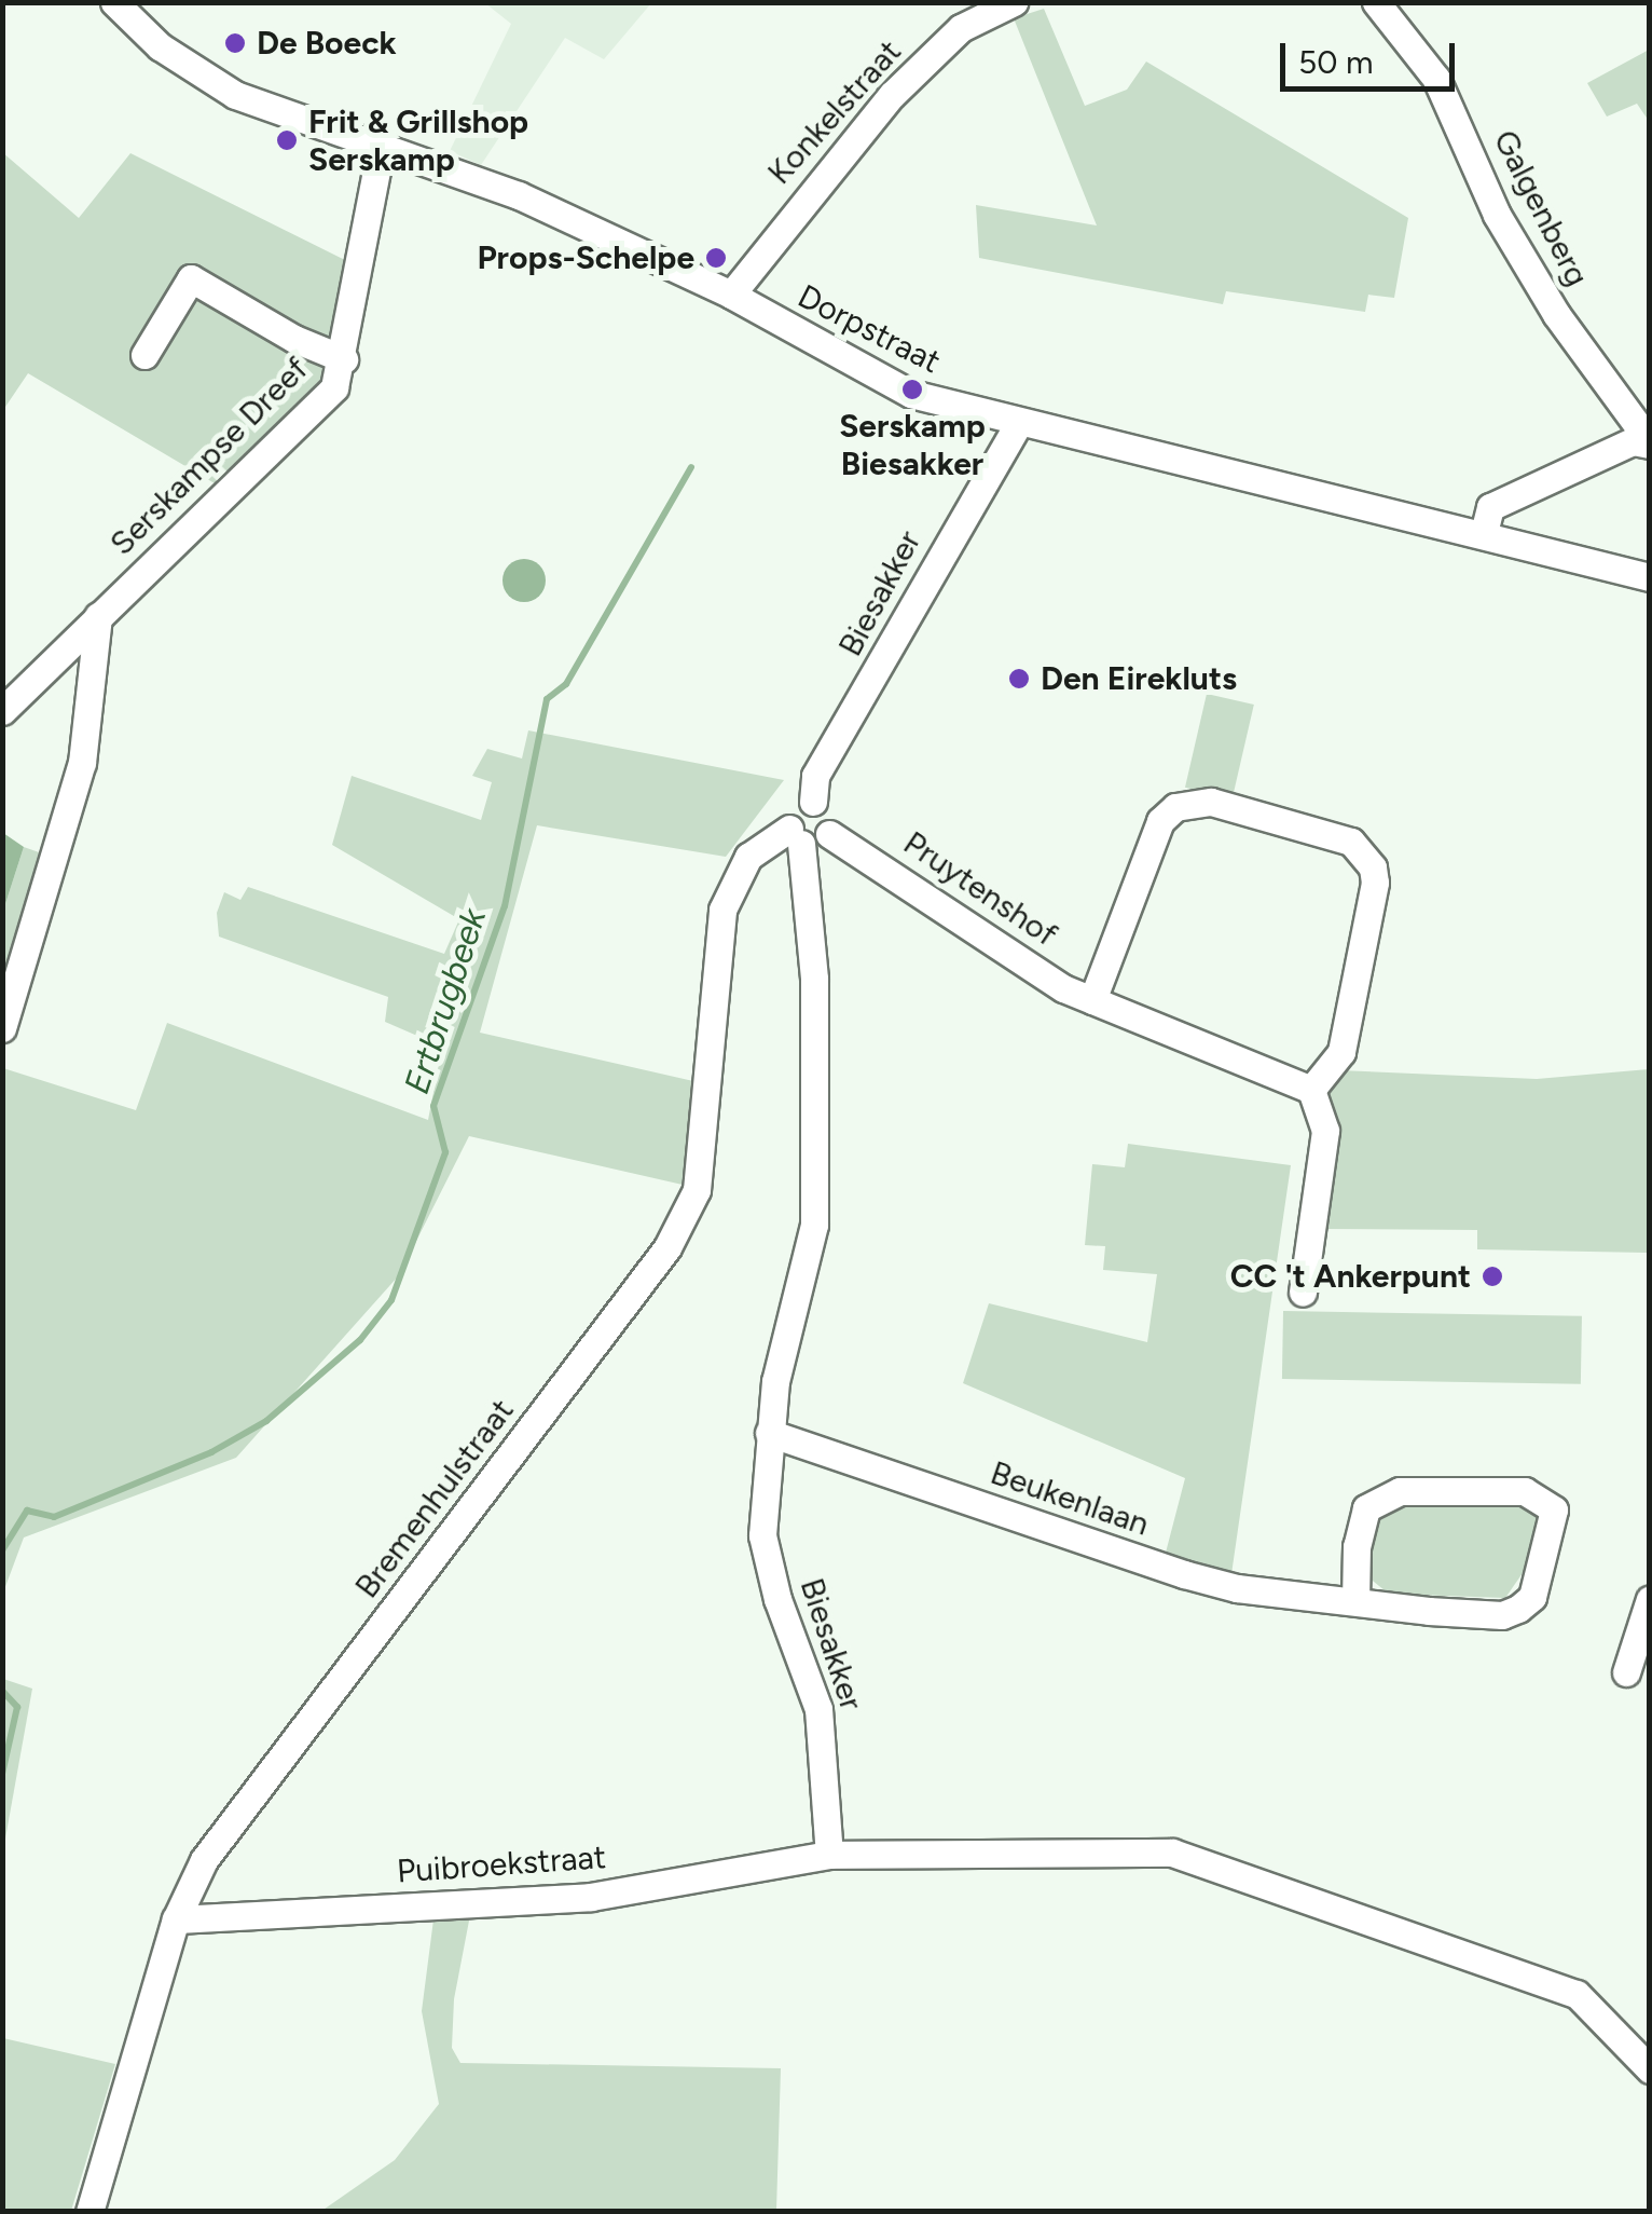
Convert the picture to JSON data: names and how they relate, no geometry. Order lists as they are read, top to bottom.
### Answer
{
  "streets": {
    "street": [
      "Konkelstraat",
      "Galgenberg",
      "Dorpstraat",
      "Serskampse Dreef",
      "Biesakker",
      "Pruytenshof",
      "Bremenhulstraat",
      "Beukenlaan",
      "Puibroekstraat"
    ]
  },
  "crossings": [
    ["Konkelstraat", "Dorpstraat"],
    ["Dorpstraat", "Serskampse Dreef"],
    ["Dorpstraat", "Biesakker"],
    ["Biesakker", "Pruytenshof"],
    ["Biesakker", "Bremenhulstraat"],
    ["Biesakker", "Beukenlaan"],
    ["Biesakker", "Puibroekstraat"],
    ["Pruytenshof", "Bremenhulstraat"],
    ["Bremenhulstraat", "Puibroekstraat"]
  ],
  "water": ["Ertbrugbeek"],
  "places": [
    "De Boeck",
    "Frit & Grillshop Serskamp",
    "Props-Schelpe",
    "Serskamp Biesakker",
    "Den Eirekluts",
    "CC 't Ankerpunt"
  ],
  "scale_bar": "50 m"
}
